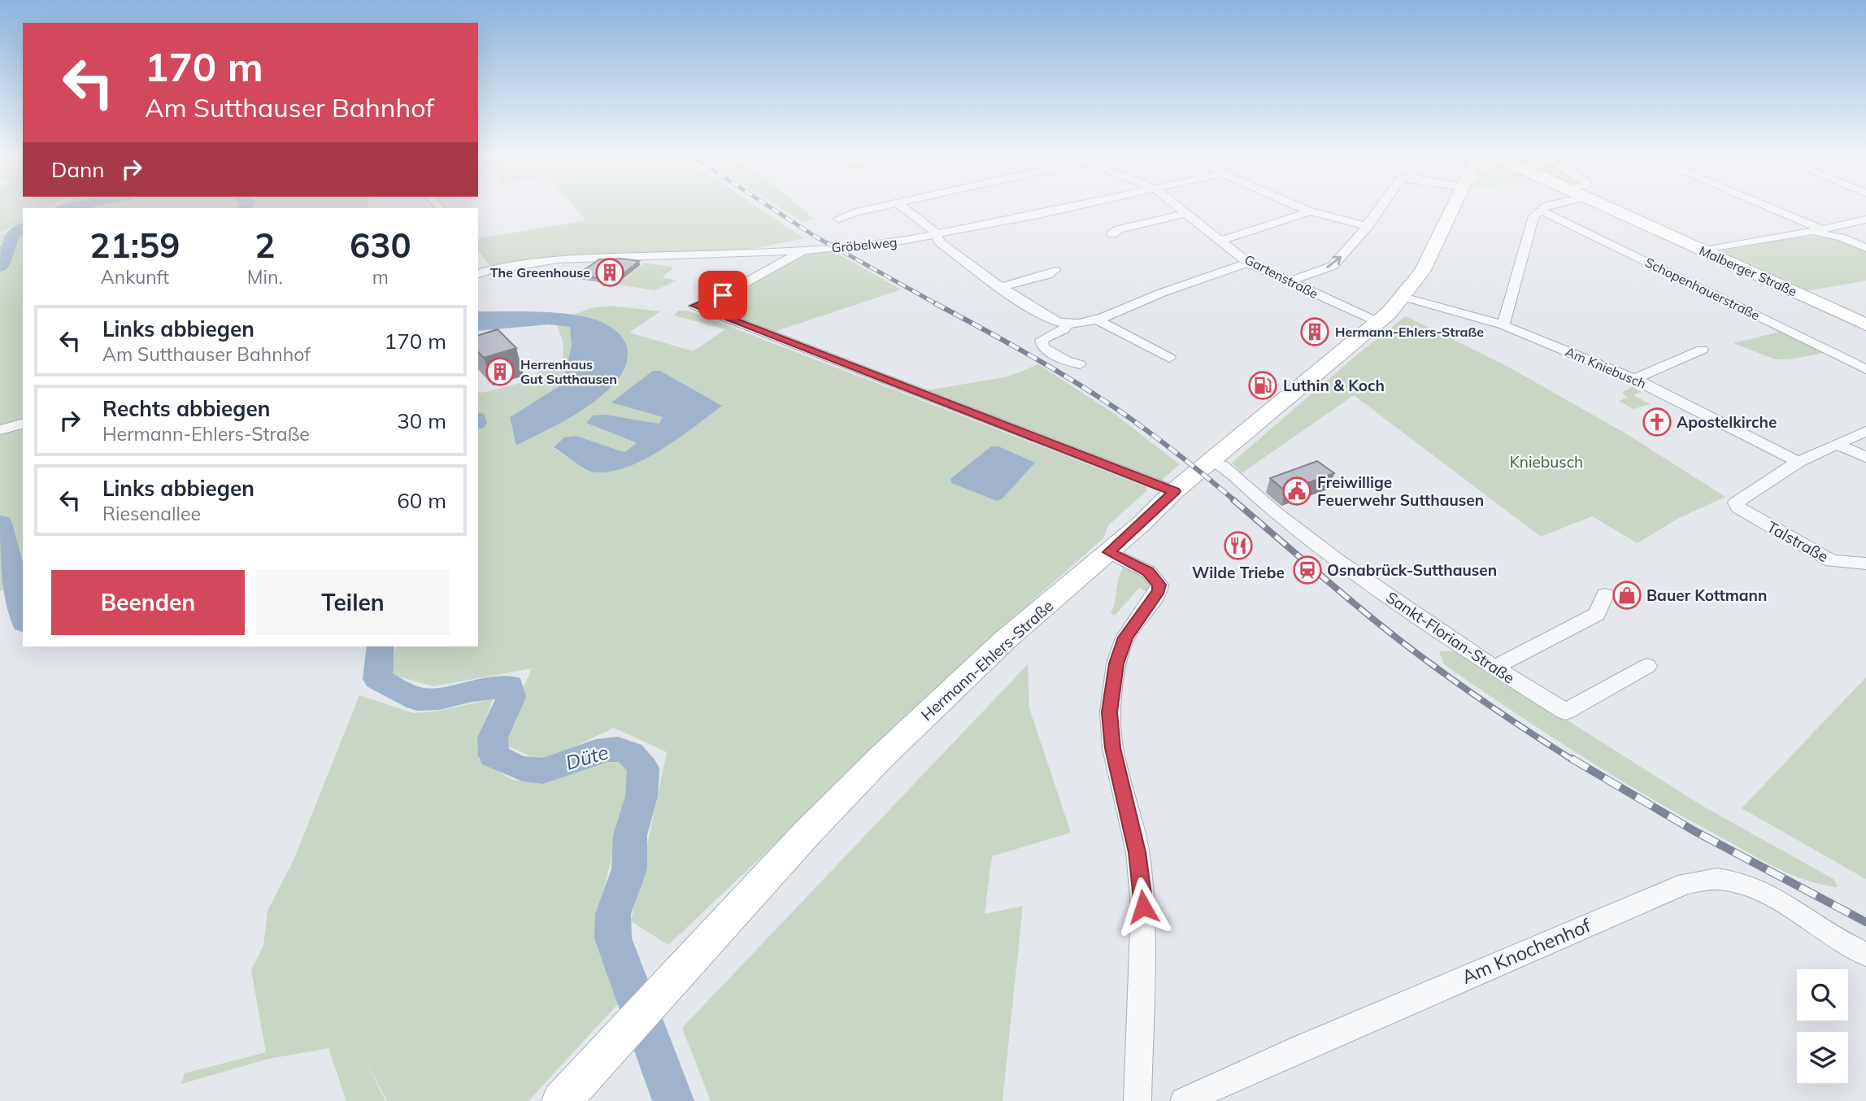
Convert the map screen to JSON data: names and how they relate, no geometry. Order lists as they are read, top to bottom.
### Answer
{
  "streets": {
    "street": [
      "Gröbelweg",
      "Malberger Straße",
      "Gartenstraße",
      "Schopenhauerstraße",
      "Am Kniebusch",
      "Talstraße",
      "Sankt-Florian-Straße",
      "Hermann-Ehlers-Straße",
      "Am Knochenhof"
    ]
  },
  "crossings": [
    ["Gartenstraße", "Hermann-Ehlers-Straße"],
    ["Am Kniebusch", "Talstraße"],
    ["Am Kniebusch", "Hermann-Ehlers-Straße"],
    ["Sankt-Florian-Straße", "Hermann-Ehlers-Straße"]
  ],
  "water": ["Düte"],
  "parks": ["Kniebusch"],
  "places": {
    "building": ["The Greenhouse", "Hermann-Ehlers-Straße", "Herrenhaus Gut Sutthausen"],
    "fuel station": ["Luthin & Koch"],
    "church": ["Apostelkirche"],
    "public building": ["Freiwillige Feuerwehr Sutthausen"],
    "restaurant": ["Wilde Triebe"],
    "station": ["Osnabrück-Sutthausen"],
    "shop": ["Bauer Kottmann"]
  },
  "page": {
    "turn": ["170 m", "Am Sutthauser Bahnhof"],
    "then": "Dann",
    "eta": [
      "21:59",
      "Ankunft",
      "2",
      "Min.",
      "630",
      "m"
    ],
    "list": [
      {
        "name": "Links abbiegen",
        "note": "Am Sutthauser Bahnhof",
        "value": "170 m"
      },
      {
        "name": "Rechts abbiegen",
        "note": "Hermann-Ehlers-Straße",
        "value": "30 m"
      },
      {
        "name": "Links abbiegen",
        "note": "Riesenallee",
        "value": "60 m"
      }
    ],
    "buttons": ["Beenden", "Teilen"]
  }
}
